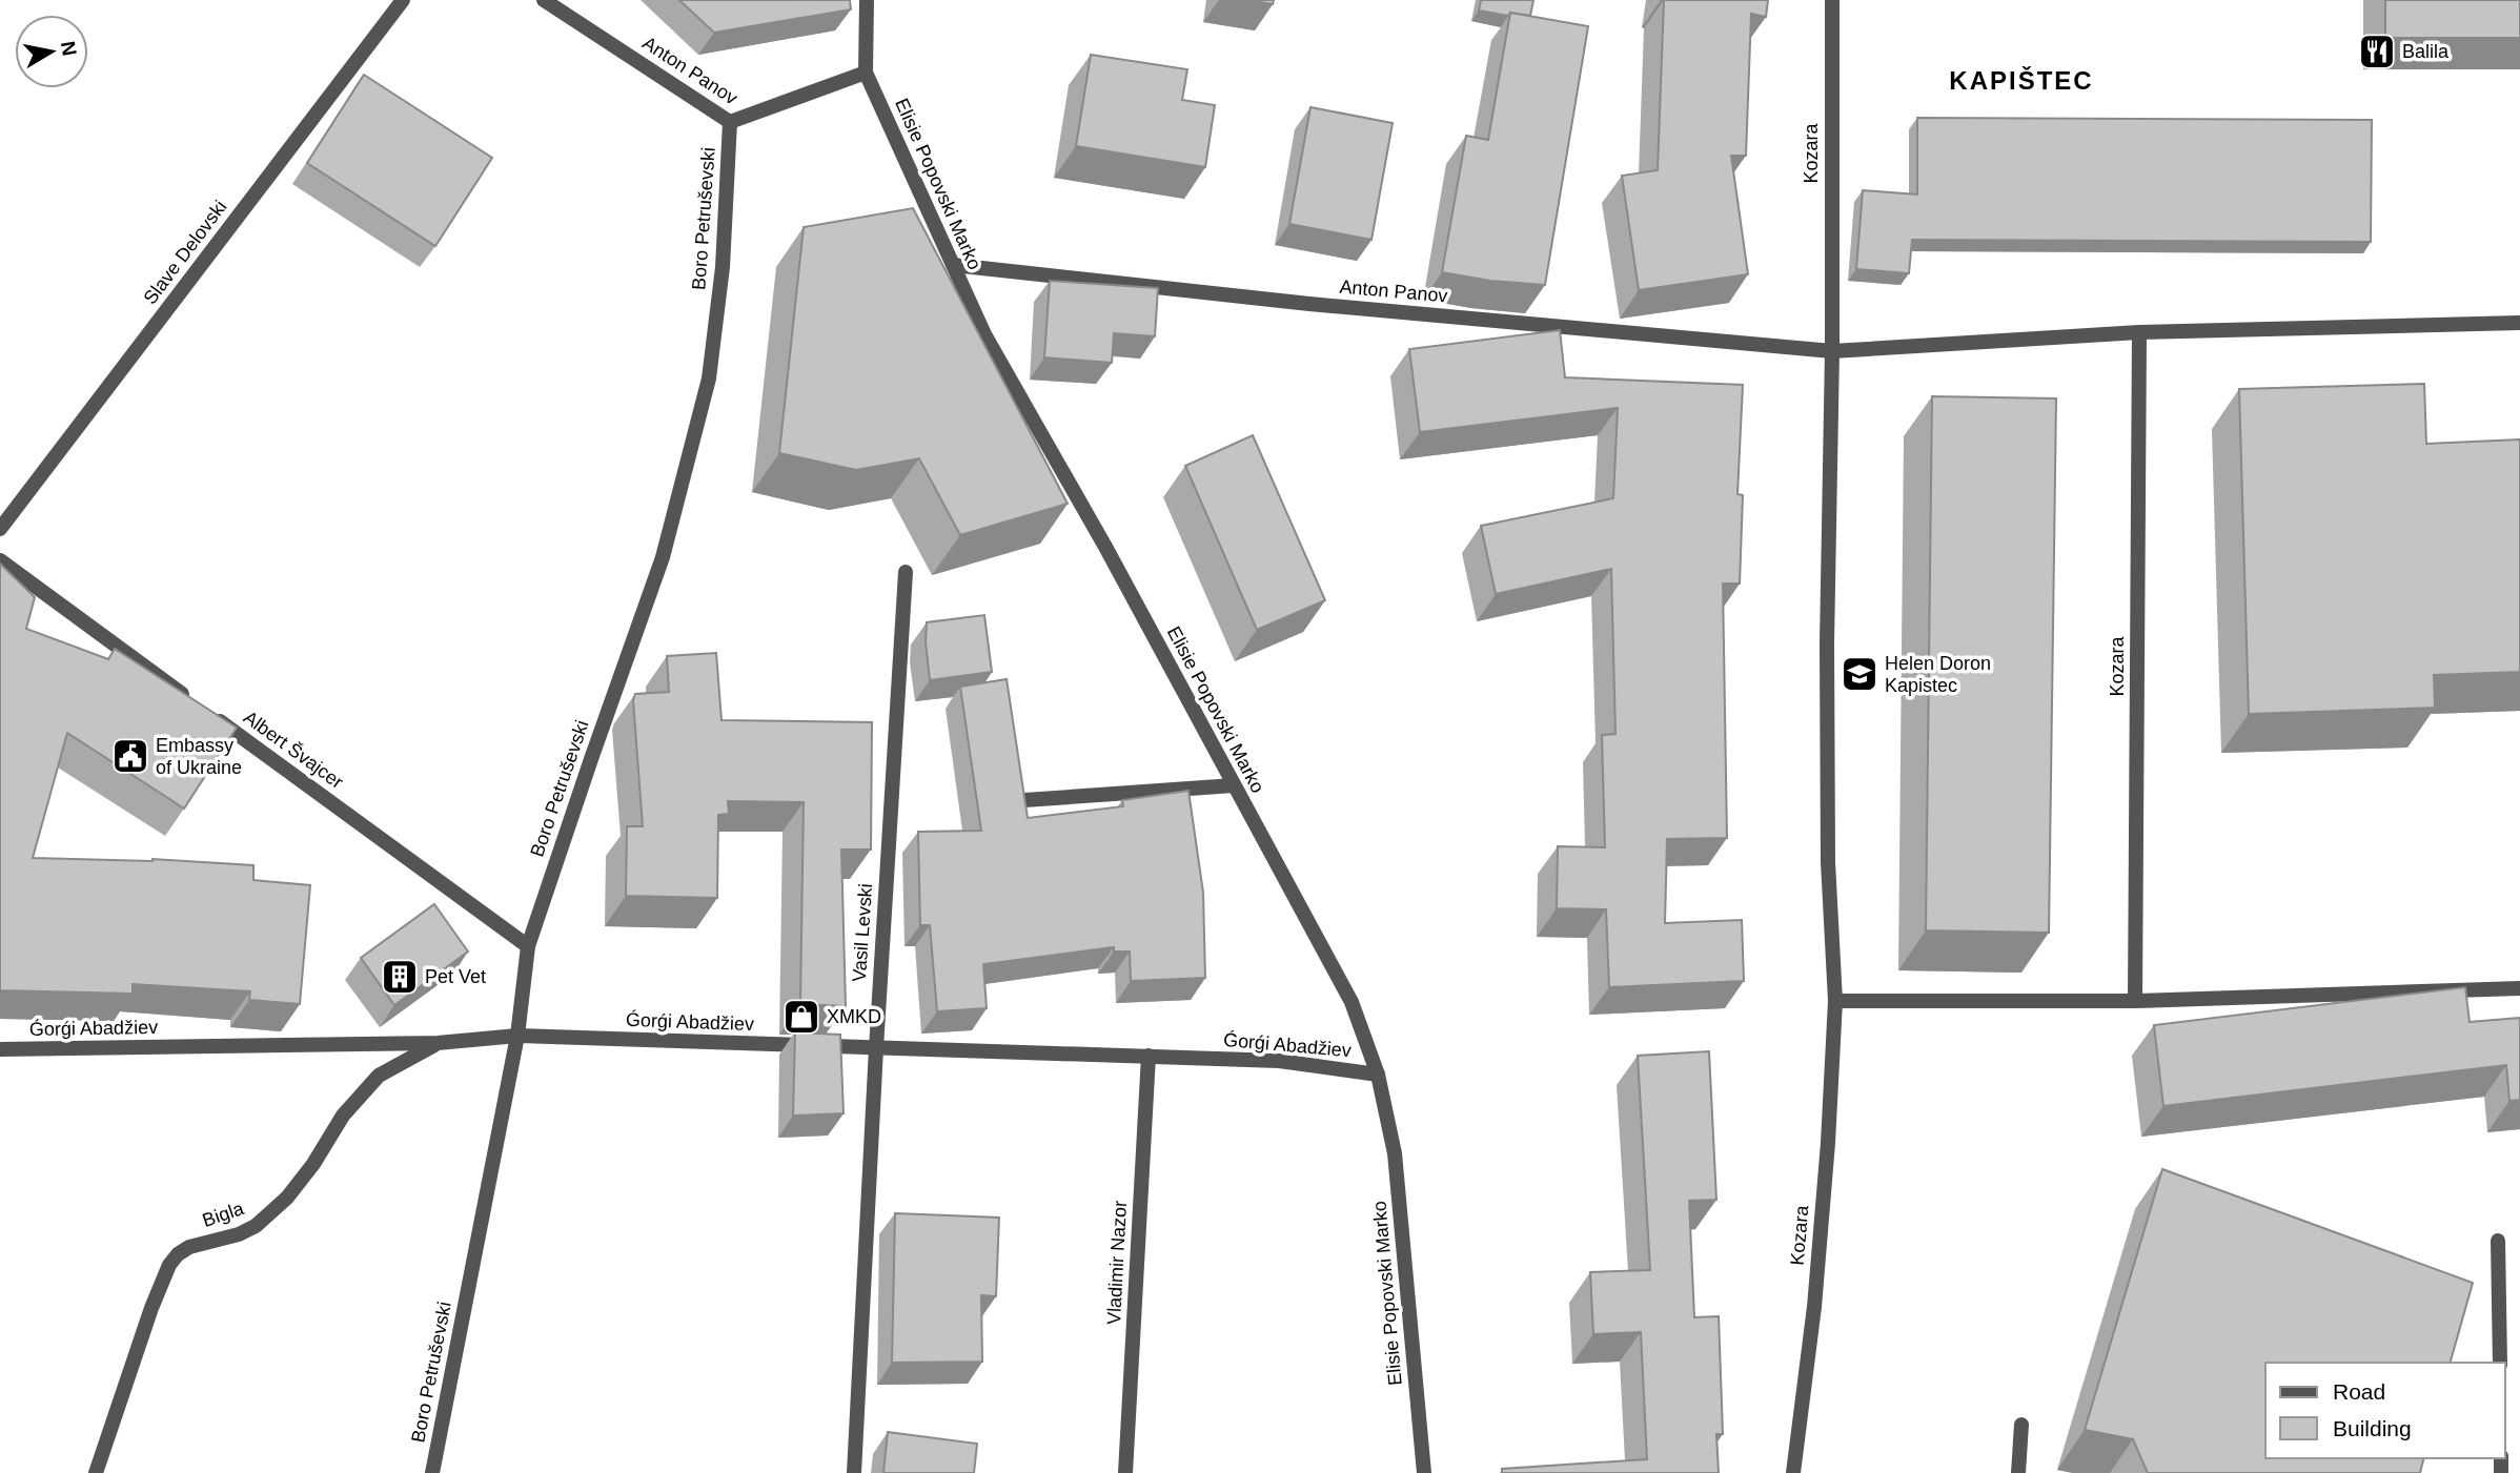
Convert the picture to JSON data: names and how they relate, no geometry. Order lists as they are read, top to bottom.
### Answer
{
  "streets": {
    "street": [
      "Anton Panov",
      "Kozara",
      "Elisie Popovski Marko",
      "Boro Petruševski",
      "Slave Delovski",
      "Albert Švajcer",
      "Vasil Levski",
      "Ǵorǵi Abadžiev",
      "Bigla",
      "Vladimir Nazor"
    ]
  },
  "crossings": [
    ["Anton Panov", "Kozara"],
    ["Anton Panov", "Elisie Popovski Marko"],
    ["Anton Panov", "Boro Petruševski"],
    ["Elisie Popovski Marko", "Ǵorǵi Abadžiev"],
    ["Boro Petruševski", "Albert Švajcer"],
    ["Boro Petruševski", "Ǵorǵi Abadžiev"],
    ["Vasil Levski", "Ǵorǵi Abadžiev"],
    ["Ǵorǵi Abadžiev", "Bigla"],
    ["Ǵorǵi Abadžiev", "Vladimir Nazor"]
  ],
  "districts": ["KAPIŠTEC"],
  "places": {
    "restaurant": ["Balila"],
    "school or university": ["Helen Doron Kapistec"],
    "public building": ["Embassy of Ukraine"],
    "building": ["Pet Vet"],
    "shop": ["XMKD"]
  },
  "legend": ["Road", "Building"],
  "north": "right"
}
